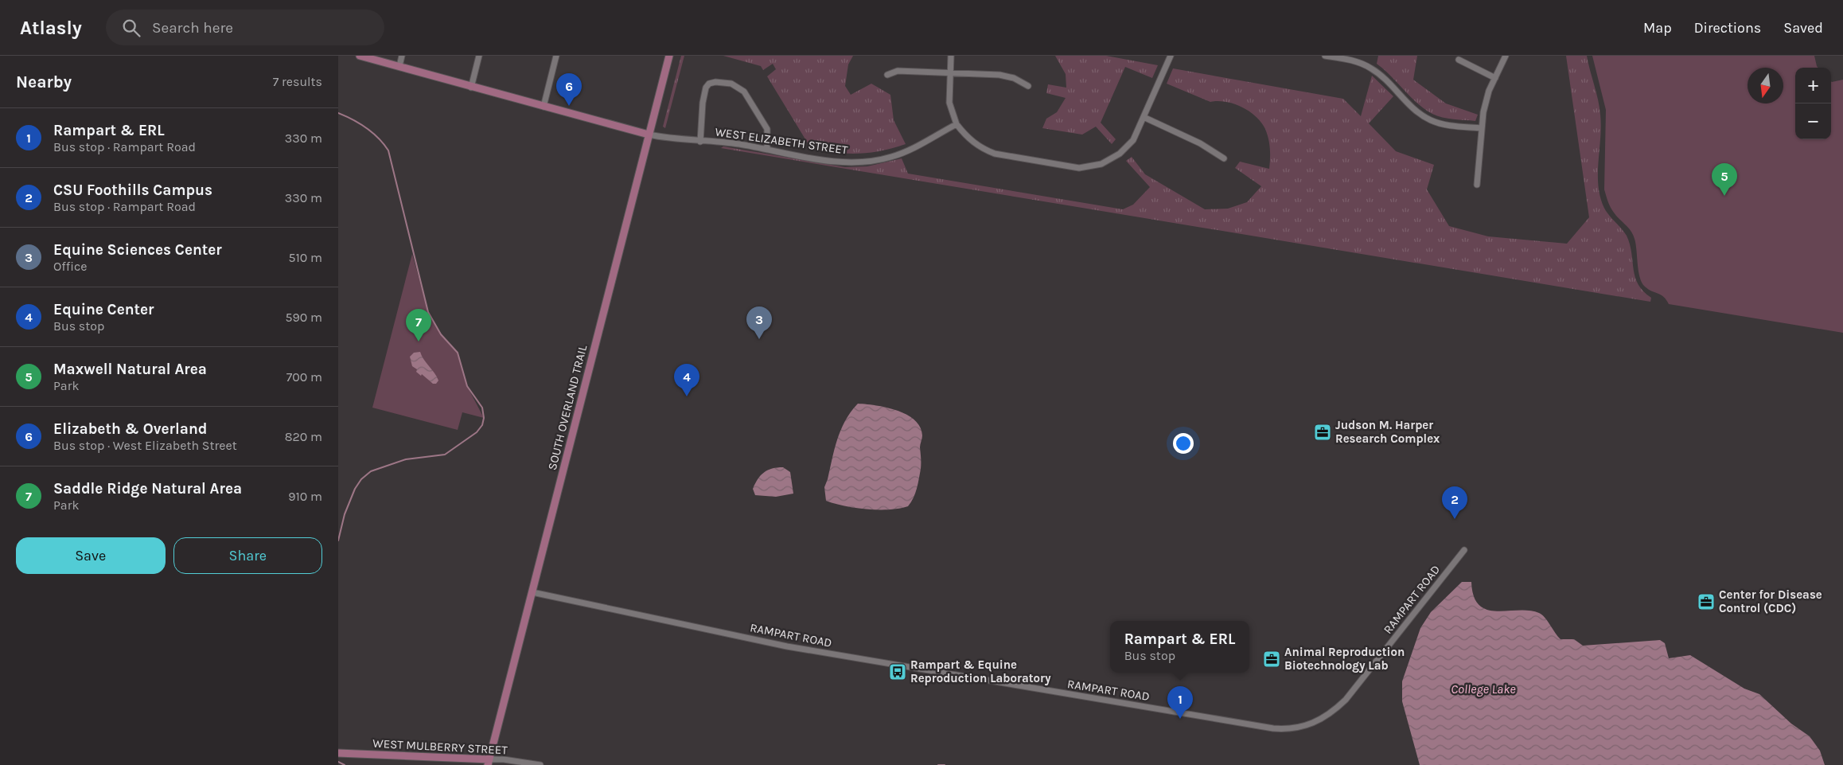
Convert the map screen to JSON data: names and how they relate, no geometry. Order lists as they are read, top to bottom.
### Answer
{
  "streets": {
    "main road": ["WEST ELIZABETH STREET", "SOUTH OVERLAND TRAIL", "WEST MULBERRY STREET"],
    "street": ["RAMPART ROAD"]
  },
  "crossings": [
    ["WEST ELIZABETH STREET", "SOUTH OVERLAND TRAIL"],
    ["SOUTH OVERLAND TRAIL", "RAMPART ROAD"],
    ["SOUTH OVERLAND TRAIL", "WEST MULBERRY STREET"]
  ],
  "water": ["College Lake"],
  "places": {
    "office": ["Judson M. Harper Research Complex", "Center for Disease Control (CDC)", "Animal Reproduction Biotechnology Lab"],
    "bus stop": ["Rampart & Equine Reproduction Laboratory"]
  },
  "north": "bottom",
  "page": {
    "header": "Atlasly",
    "search": "Search here",
    "nav": ["Map", "Directions", "Saved"],
    "heading": ["Nearby", "7 results"],
    "map_buttons": ["+", "−"],
    "pins": [
      "6",
      "5",
      "3",
      "7",
      "4",
      "2",
      "1"
    ],
    "list": [
      {
        "mark": "1",
        "name": "Rampart & ERL",
        "note": "Bus stop · Rampart Road",
        "value": "330 m"
      },
      {
        "mark": "2",
        "name": "CSU Foothills Campus",
        "note": "Bus stop · Rampart Road",
        "value": "330 m"
      },
      {
        "mark": "3",
        "name": "Equine Sciences Center",
        "note": "Office",
        "value": "510 m"
      },
      {
        "mark": "4",
        "name": "Equine Center",
        "note": "Bus stop",
        "value": "590 m"
      },
      {
        "mark": "5",
        "name": "Maxwell Natural Area",
        "note": "Park",
        "value": "700 m"
      },
      {
        "mark": "6",
        "name": "Elizabeth & Overland",
        "note": "Bus stop · West Elizabeth Street",
        "value": "820 m"
      },
      {
        "mark": "7",
        "name": "Saddle Ridge Natural Area",
        "note": "Park",
        "value": "910 m"
      }
    ],
    "buttons": ["Save", "Share"],
    "popup": ["Rampart & ERL", "Bus stop"]
  }
}
